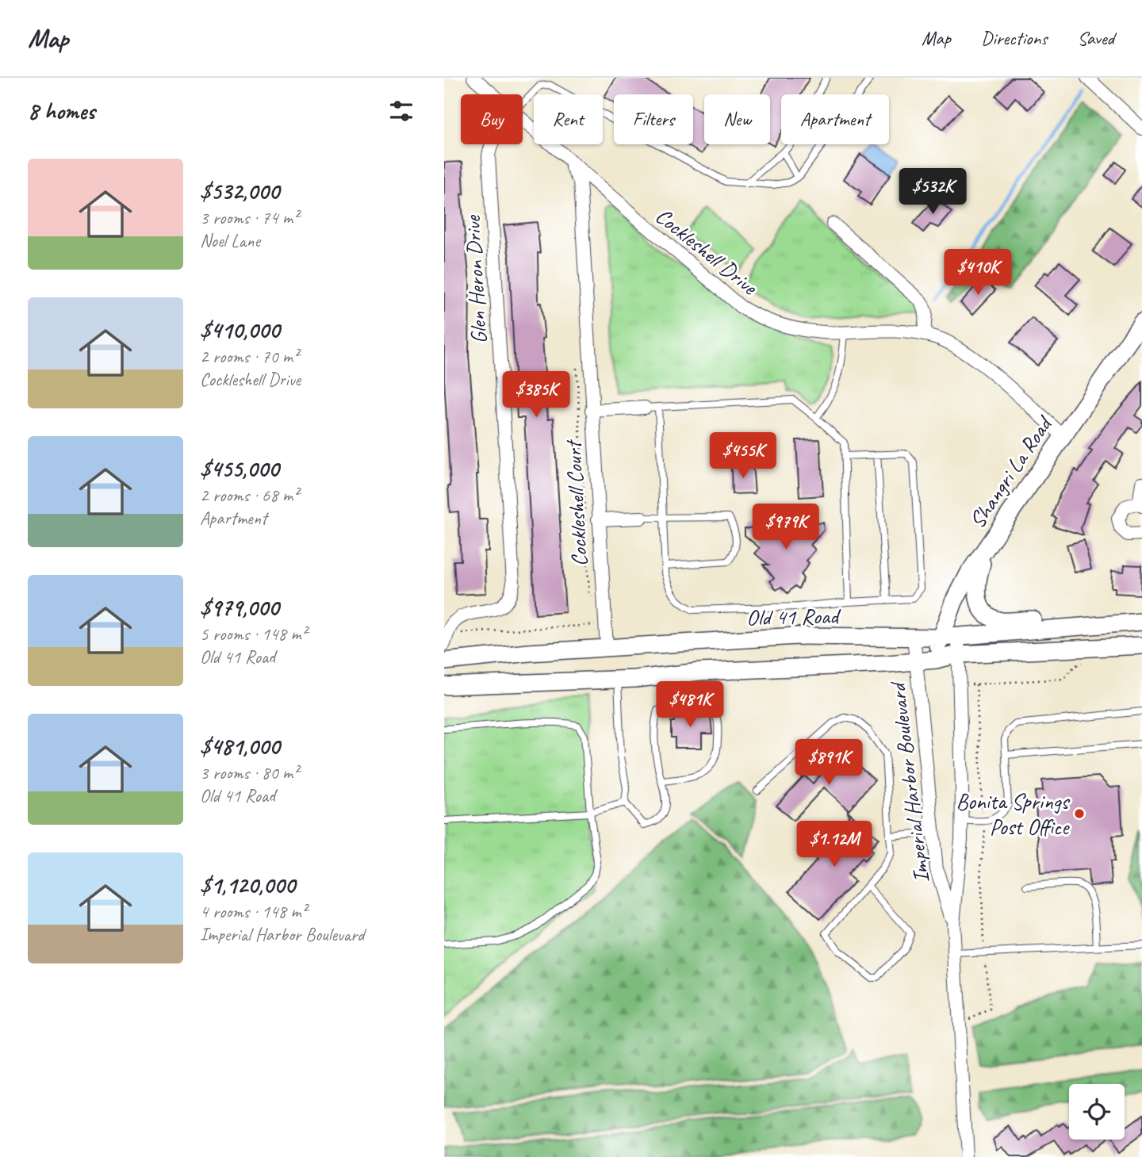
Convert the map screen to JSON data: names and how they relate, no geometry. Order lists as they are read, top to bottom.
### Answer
{
  "streets": {
    "street": [
      "Cockleshell Drive",
      "Glen Heron Drive",
      "Shangri La Road",
      "Cockleshell Court",
      "Old 41 Road",
      "Imperial Harbor Boulevard"
    ]
  },
  "crossings": [
    ["Cockleshell Drive", "Shangri La Road"],
    ["Cockleshell Drive", "Cockleshell Court"],
    ["Shangri La Road", "Old 41 Road"],
    ["Cockleshell Court", "Old 41 Road"],
    ["Old 41 Road", "Imperial Harbor Boulevard"]
  ],
  "places": ["Bonita Springs Post Office"],
  "page": {
    "header": "Map",
    "nav": ["Map", "Directions", "Saved"],
    "heading": "8 homes",
    "chip": [
      "Buy",
      "Rent",
      "Filters",
      "New",
      "Apartment"
    ],
    "list": [
      {
        "name": "$532,000",
        "note": "3 rooms · 74 m² · Noel Lane"
      },
      {
        "name": "$410,000",
        "note": "2 rooms · 70 m² · Cockleshell Drive"
      },
      {
        "name": "$455,000",
        "note": "2 rooms · 68 m² · Apartment"
      },
      {
        "name": "$979,000",
        "note": "5 rooms · 148 m² · Old 41 Road"
      },
      {
        "name": "$481,000",
        "note": "3 rooms · 80 m² · Old 41 Road"
      },
      {
        "name": "$1,120,000",
        "note": "4 rooms · 148 m² · Imperial Harbor Boulevard"
      }
    ],
    "price": [
      "$532K",
      "$410K",
      "$385K",
      "$455K",
      "$979K",
      "$481K",
      "$891K",
      "$1.12M"
    ]
  }
}
